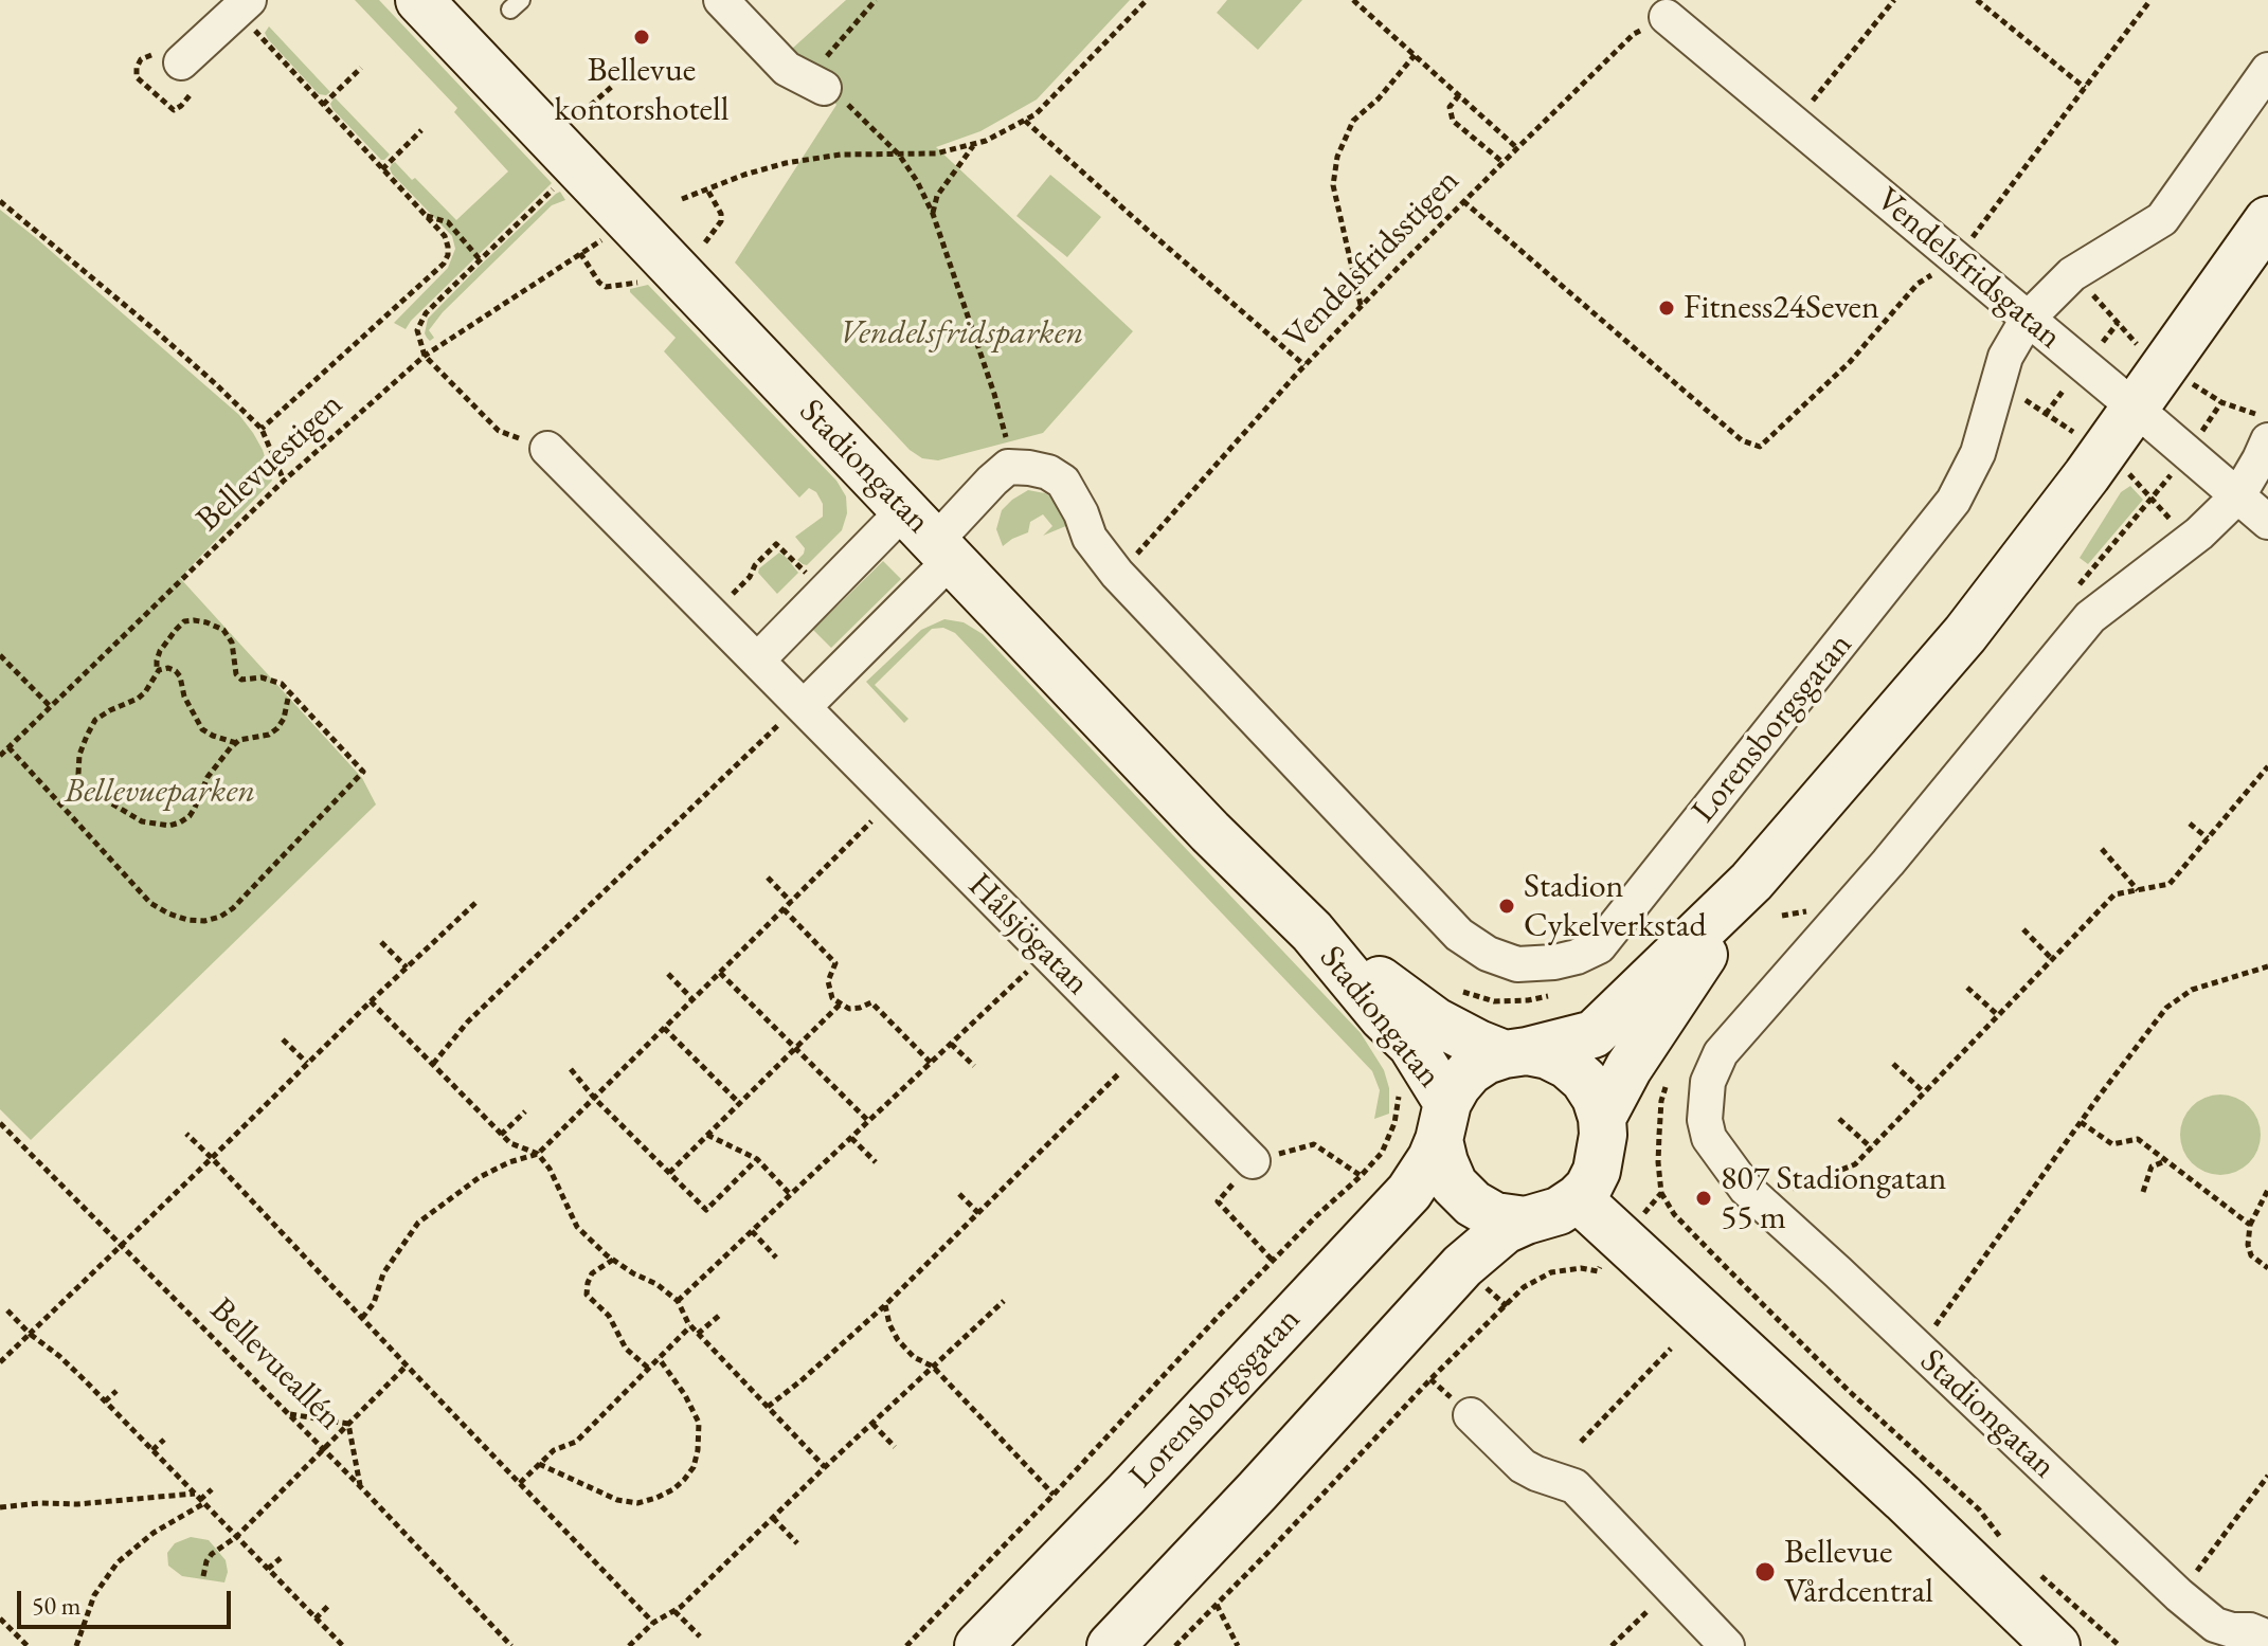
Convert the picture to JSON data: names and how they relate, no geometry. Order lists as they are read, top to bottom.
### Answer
{
  "streets": {
    "main road": ["Stadiongatan", "Lorensborgsgatan"],
    "street": ["Vendelsfridsgatan", "Hålsjögatan"],
    "path": ["Vendelsfridsstigen", "Bellevuestigen", "Bellevueallén"]
  },
  "crossings": [
    ["Vendelsfridsstigen", "Vendelsfridsgatan"],
    ["Vendelsfridsstigen", "Lorensborgsgatan"],
    ["Vendelsfridsgatan", "Stadiongatan"],
    ["Vendelsfridsgatan", "Lorensborgsgatan"],
    ["Stadiongatan", "Lorensborgsgatan"]
  ],
  "parks": ["Vendelsfridsparken", "Bellevueparken"],
  "places": [
    "Bellevue kontorshotell",
    "Fitness24Seven",
    "Stadion Cykelverkstad",
    "807 Stadiongatan 55 m",
    "Bellevue Vårdcentral"
  ],
  "scale_bar": "50 m"
}
